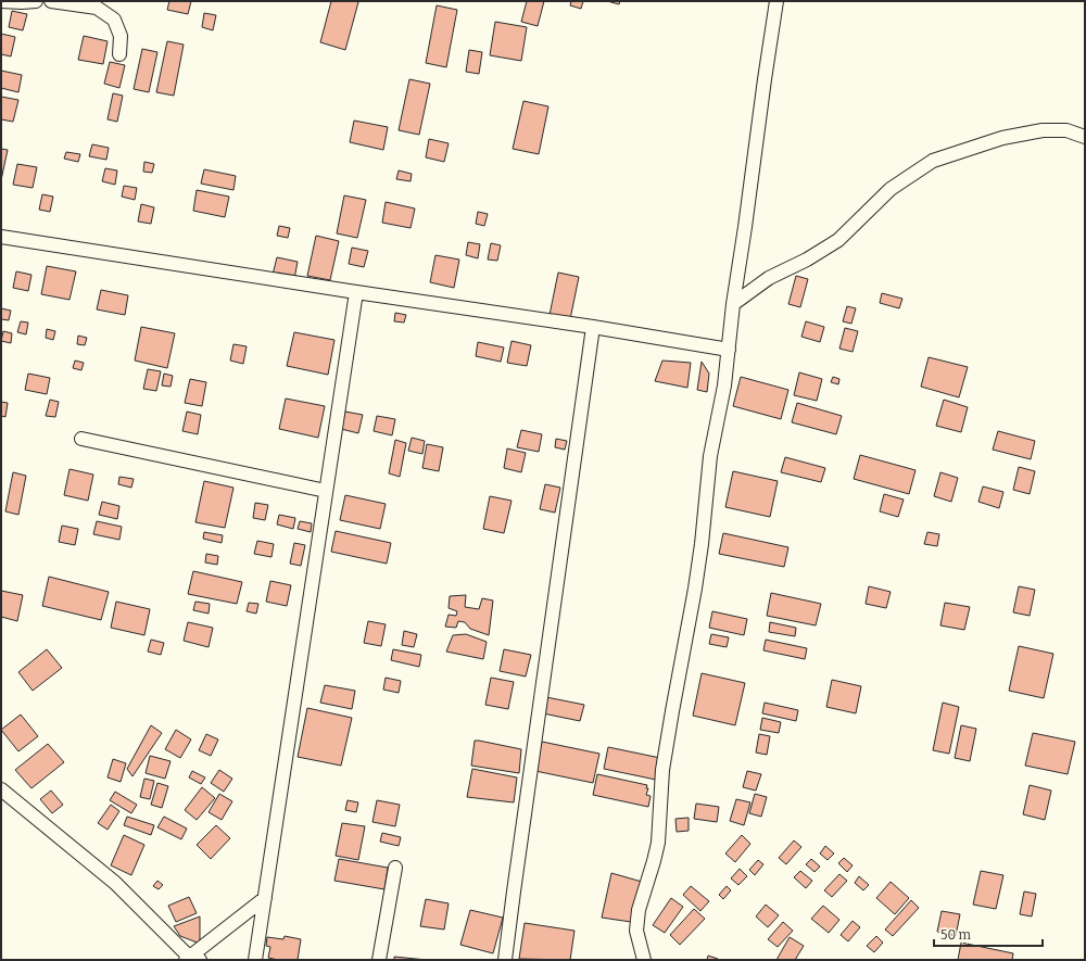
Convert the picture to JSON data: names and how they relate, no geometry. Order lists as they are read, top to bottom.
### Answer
{
  "scale_bar": "50 m"
}
